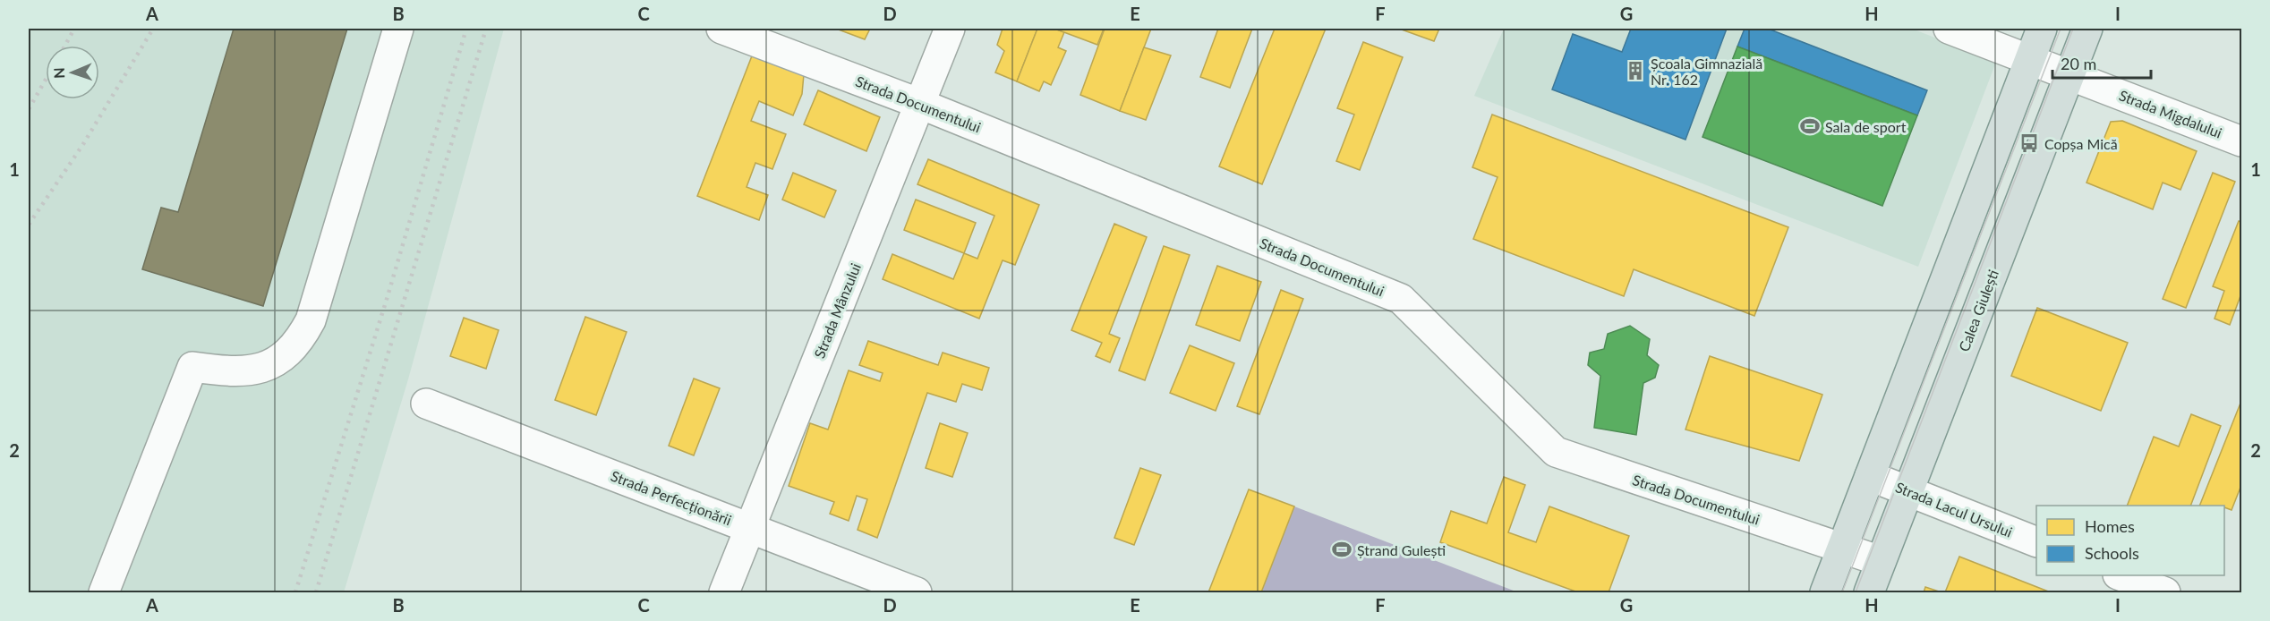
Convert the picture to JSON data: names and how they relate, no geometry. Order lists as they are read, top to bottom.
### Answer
{
  "streets": {
    "main road": ["Calea Giulești"],
    "street": [
      "Strada Documentului",
      "Strada Migdalului",
      "Strada Mânzului",
      "Strada Perfecționării",
      "Strada Lacul Ursului"
    ]
  },
  "crossings": [
    ["Strada Documentului", "Strada Mânzului"],
    ["Strada Documentului", "Calea Giulești"],
    ["Strada Migdalului", "Calea Giulești"],
    ["Strada Mânzului", "Strada Perfecționării"],
    ["Calea Giulești", "Strada Lacul Ursului"]
  ],
  "places": {
    "building": ["Școala Gimnazială Nr. 162"],
    "sports": ["Sala de sport", "Ștrand Gulești"],
    "bus stop": ["Copșa Mică"]
  },
  "legend": ["Homes", "Schools"],
  "scale_bar": "20 m",
  "north": "left",
  "grid": {
    "columns": [
      "A",
      "B",
      "C",
      "D",
      "E",
      "F",
      "G",
      "H",
      "I"
    ],
    "rows": ["1", "2"]
  }
}
